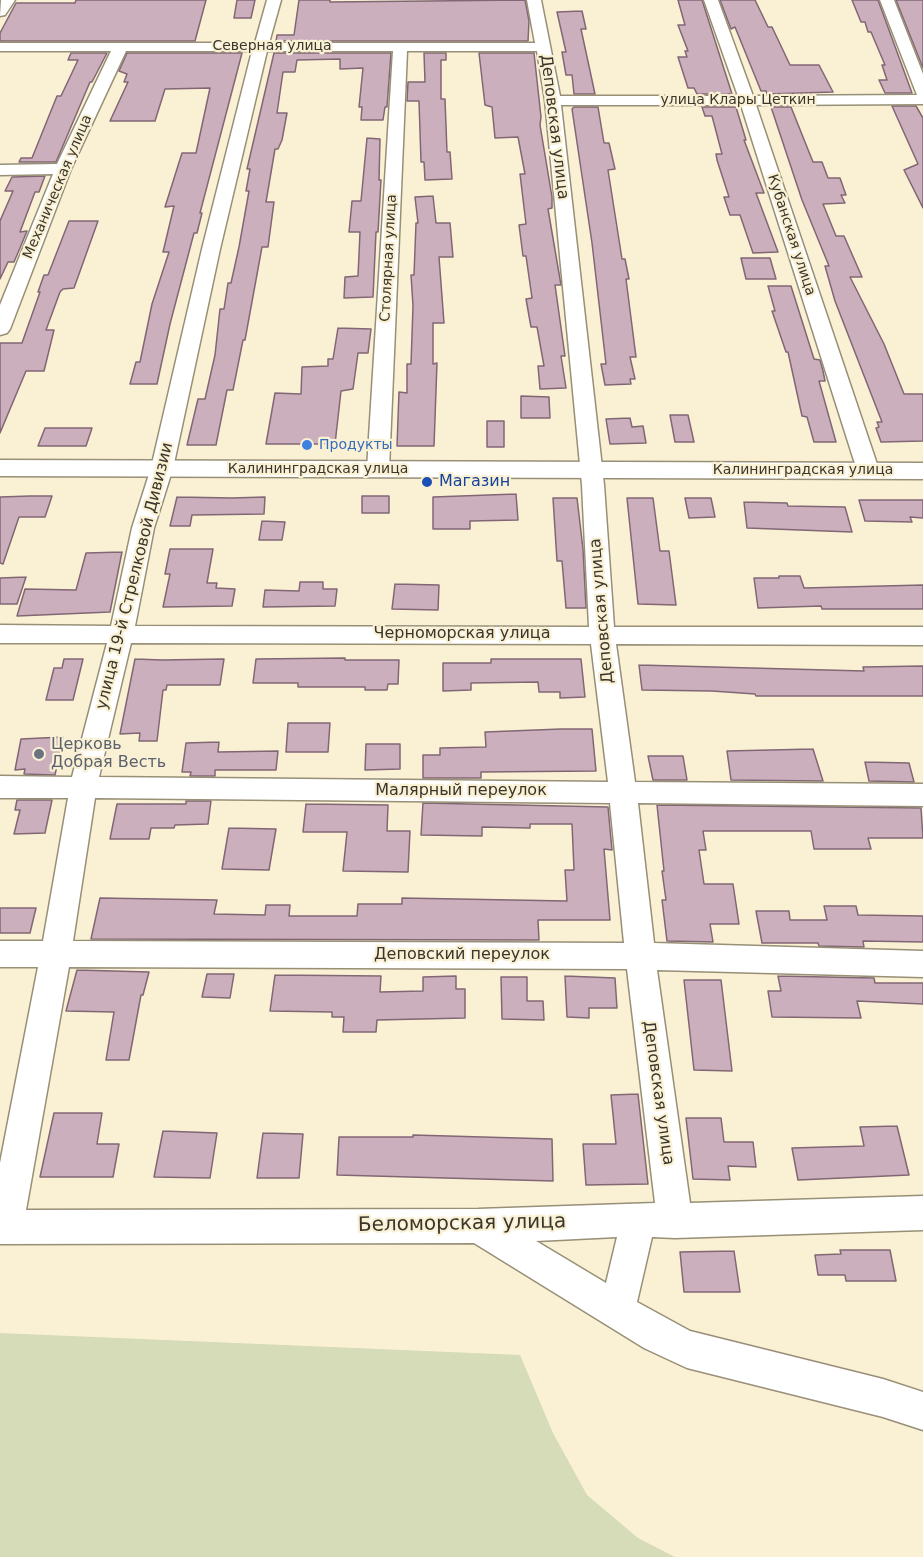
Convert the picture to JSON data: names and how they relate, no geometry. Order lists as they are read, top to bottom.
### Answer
{
  "streets": {
    "main road": ["Калининградская улица"],
    "street": [
      "Северная улица",
      "улица Клары Цеткин",
      "Деповская улица",
      "Механическая улица",
      "Кубанская улица",
      "Столярная улица",
      "улица 19-й Стрелковой Дивизии",
      "Черноморская улица",
      "Малярный переулок",
      "Деповский переулок",
      "Беломорская улица"
    ]
  },
  "crossings": [
    ["Северная улица", "Деповская улица"],
    ["Северная улица", "Механическая улица"],
    ["Северная улица", "Столярная улица"],
    ["Северная улица", "улица 19-й Стрелковой Дивизии"],
    ["улица Клары Цеткин", "Деповская улица"],
    ["улица Клары Цеткин", "Кубанская улица"],
    ["Деповская улица", "Калининградская улица"],
    ["Деповская улица", "Черноморская улица"],
    ["Деповская улица", "Малярный переулок"],
    ["Деповская улица", "Деповский переулок"],
    ["Деповская улица", "Беломорская улица"],
    ["Кубанская улица", "Калининградская улица"],
    ["Столярная улица", "Калининградская улица"],
    ["Калининградская улица", "улица 19-й Стрелковой Дивизии"],
    ["улица 19-й Стрелковой Дивизии", "Черноморская улица"],
    ["улица 19-й Стрелковой Дивизии", "Малярный переулок"],
    ["улица 19-й Стрелковой Дивизии", "Деповский переулок"],
    ["улица 19-й Стрелковой Дивизии", "Беломорская улица"]
  ],
  "places": ["Продукты", "Магазин", "Церковь Добрая Весть"]
}
